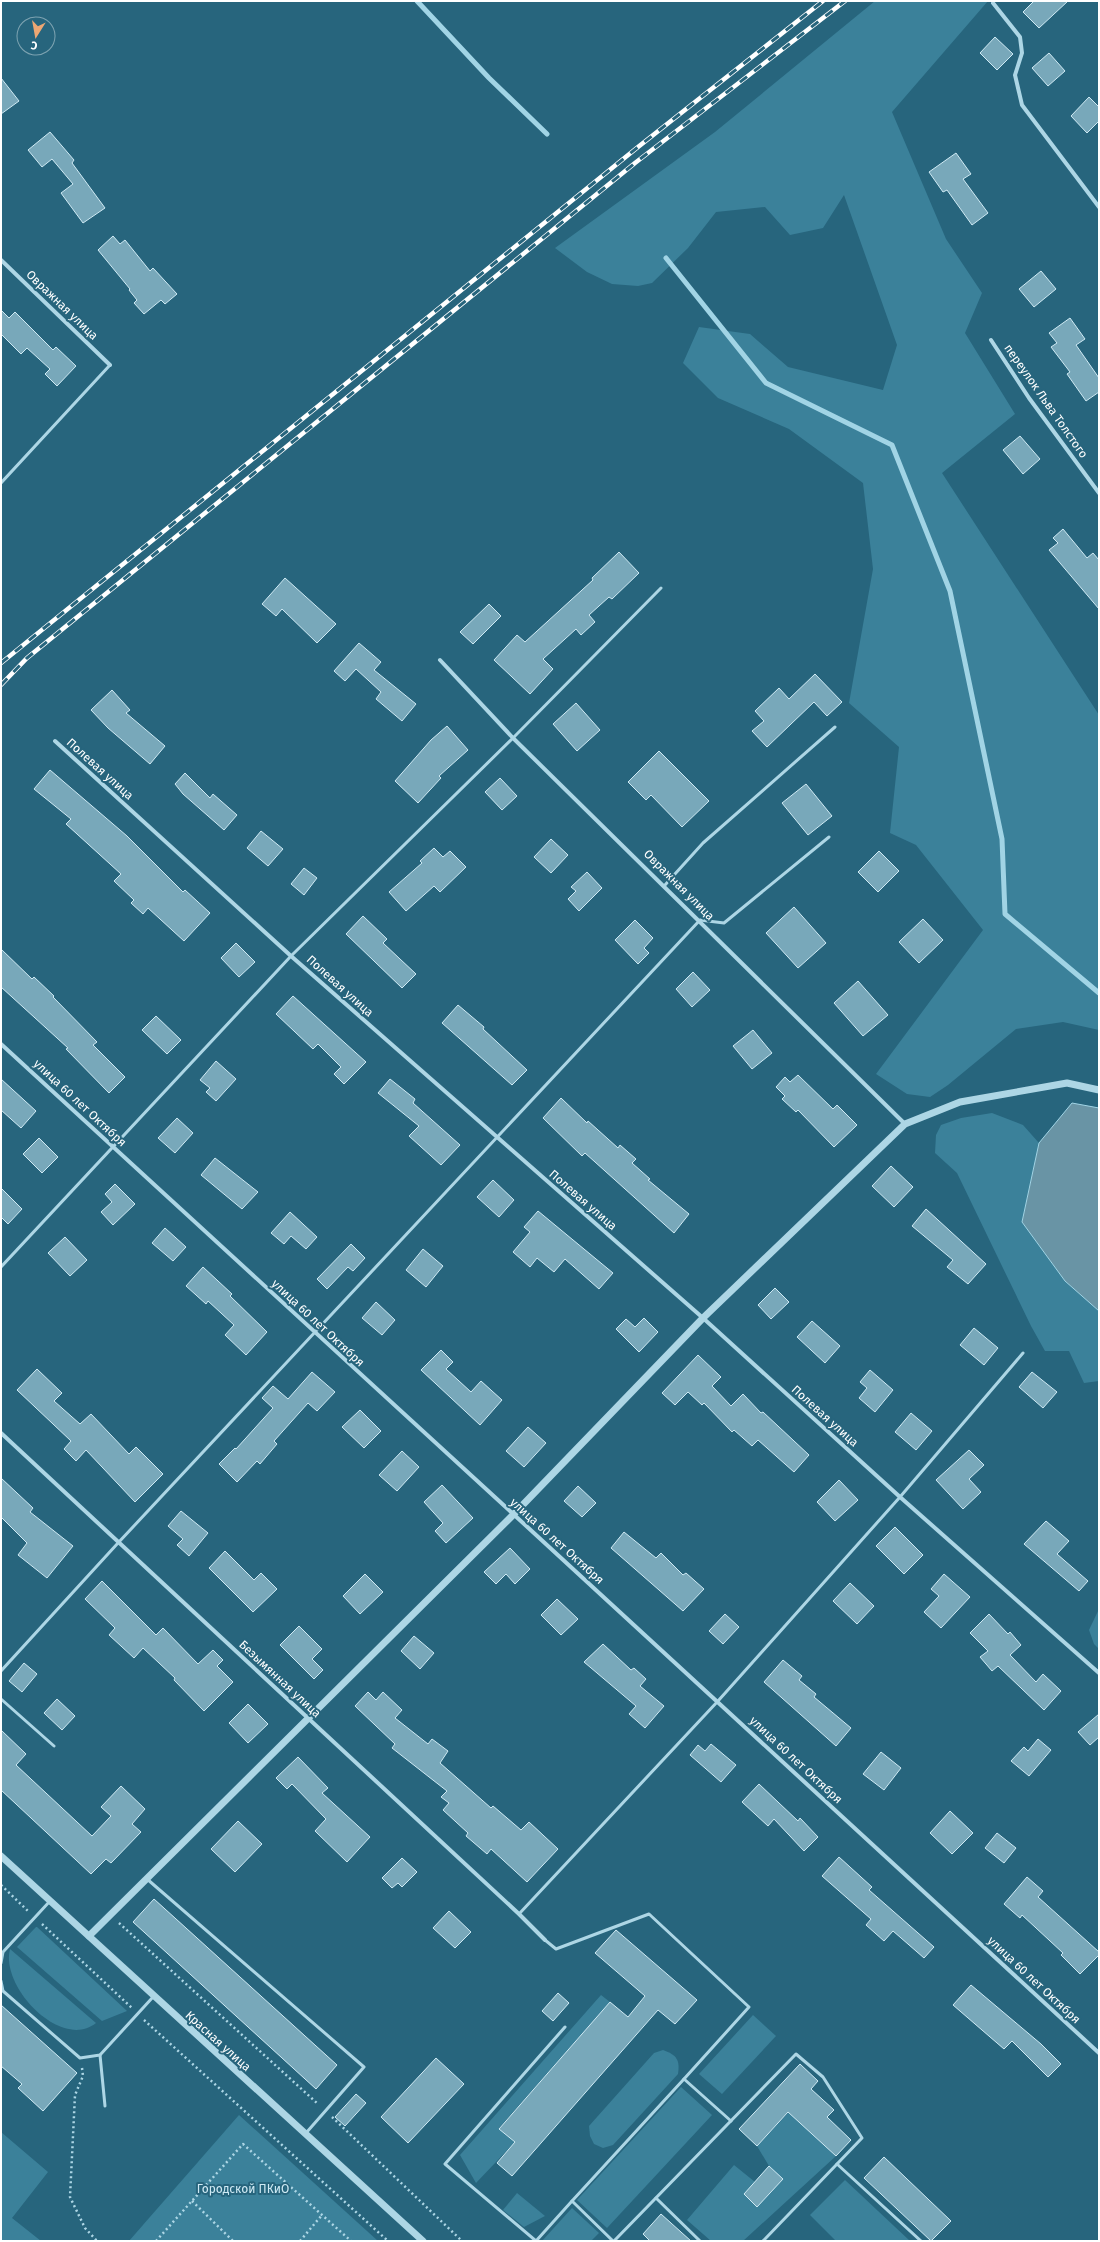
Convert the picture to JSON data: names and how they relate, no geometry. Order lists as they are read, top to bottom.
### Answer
{
  "streets": {
    "street": [
      "Овражная улица",
      "переулок Льва Толстого",
      "Полевая улица",
      "улица 60 лет Октября",
      "Безымянная улица",
      "Красная улица"
    ]
  },
  "parks": ["Городской ПКиО"],
  "north": "bottom"
}
